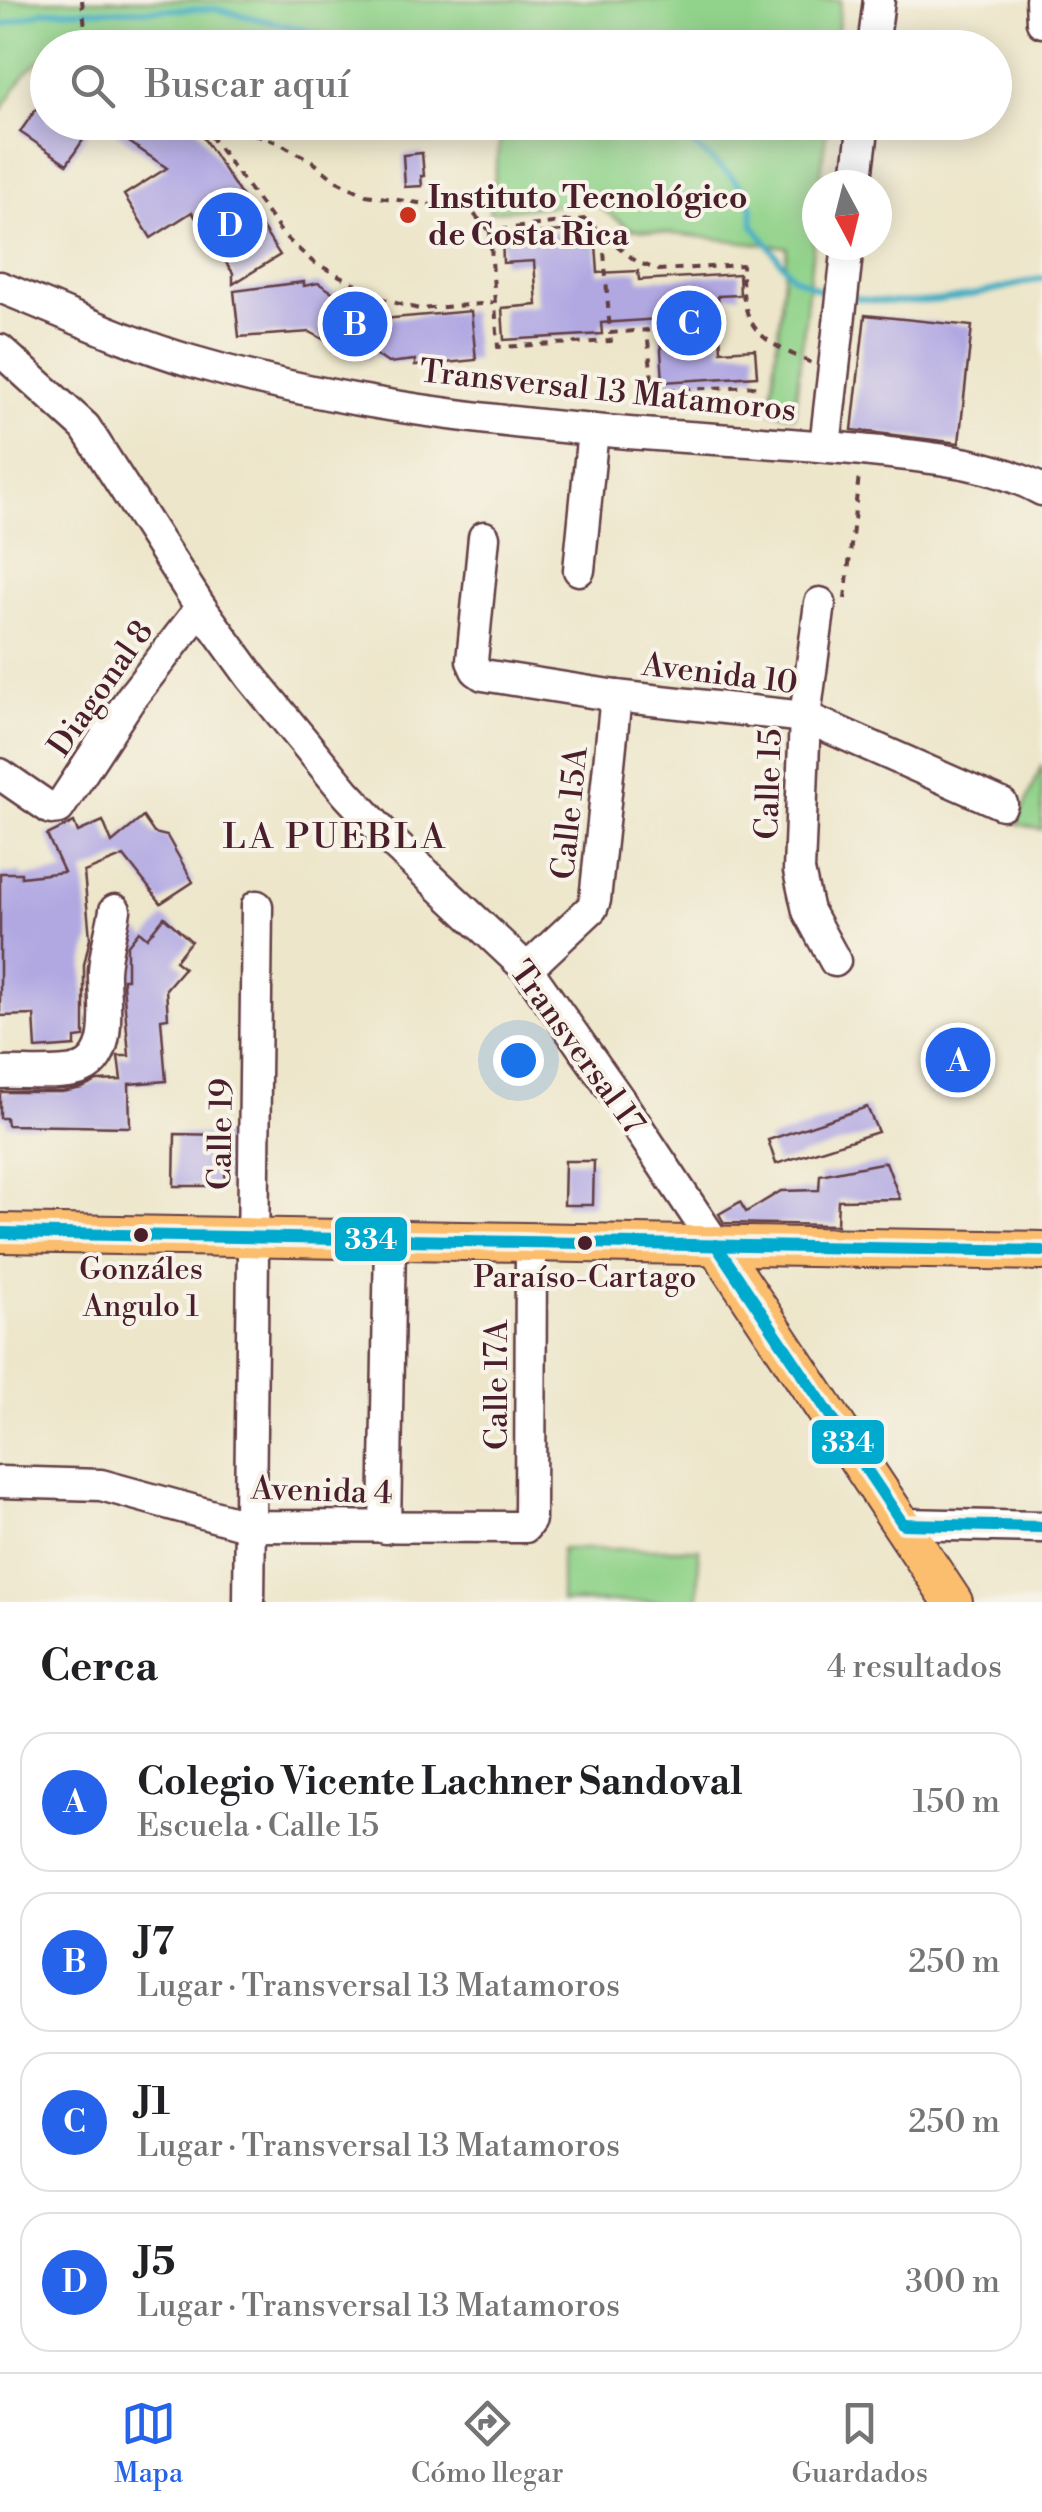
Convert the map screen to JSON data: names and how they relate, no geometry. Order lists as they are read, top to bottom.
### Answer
{
  "streets": {
    "main road": ["Transversal 17"],
    "street": [
      "Transversal 13 Matamoros",
      "Avenida 10",
      "Diagonal 8",
      "Calle 15",
      "Calle 15A",
      "Calle 19",
      "Calle 17A",
      "Avenida 4"
    ]
  },
  "crossings": [
    ["Avenida 10", "Calle 15"],
    ["Avenida 10", "Calle 15A"],
    ["Diagonal 8", "Transversal 17"],
    ["Calle 15A", "Transversal 17"],
    ["Calle 19", "Avenida 4"],
    ["Calle 17A", "Avenida 4"]
  ],
  "districts": ["LA PUEBLA"],
  "places": ["Instituto Tecnológico de Costa Rica", "Gonzáles Angulo 1", "Paraíso-Cartago"],
  "lines": ["transit line 334"],
  "north": "bottom",
  "page": {
    "search": "Buscar aquí",
    "pins": [
      "D",
      "C",
      "B",
      "A"
    ],
    "heading": ["Cerca", "4 resultados"],
    "list": [
      {
        "mark": "A",
        "name": "Colegio Vicente Lachner Sandoval",
        "note": "Escuela · Calle 15",
        "value": "150 m"
      },
      {
        "mark": "B",
        "name": "J7",
        "note": "Lugar · Transversal 13 Matamoros",
        "value": "250 m"
      },
      {
        "mark": "C",
        "name": "J1",
        "note": "Lugar · Transversal 13 Matamoros",
        "value": "250 m"
      },
      {
        "mark": "D",
        "name": "J5",
        "note": "Lugar · Transversal 13 Matamoros",
        "value": "300 m"
      }
    ],
    "nav": ["Mapa", "Cómo llegar", "Guardados"]
  }
}
